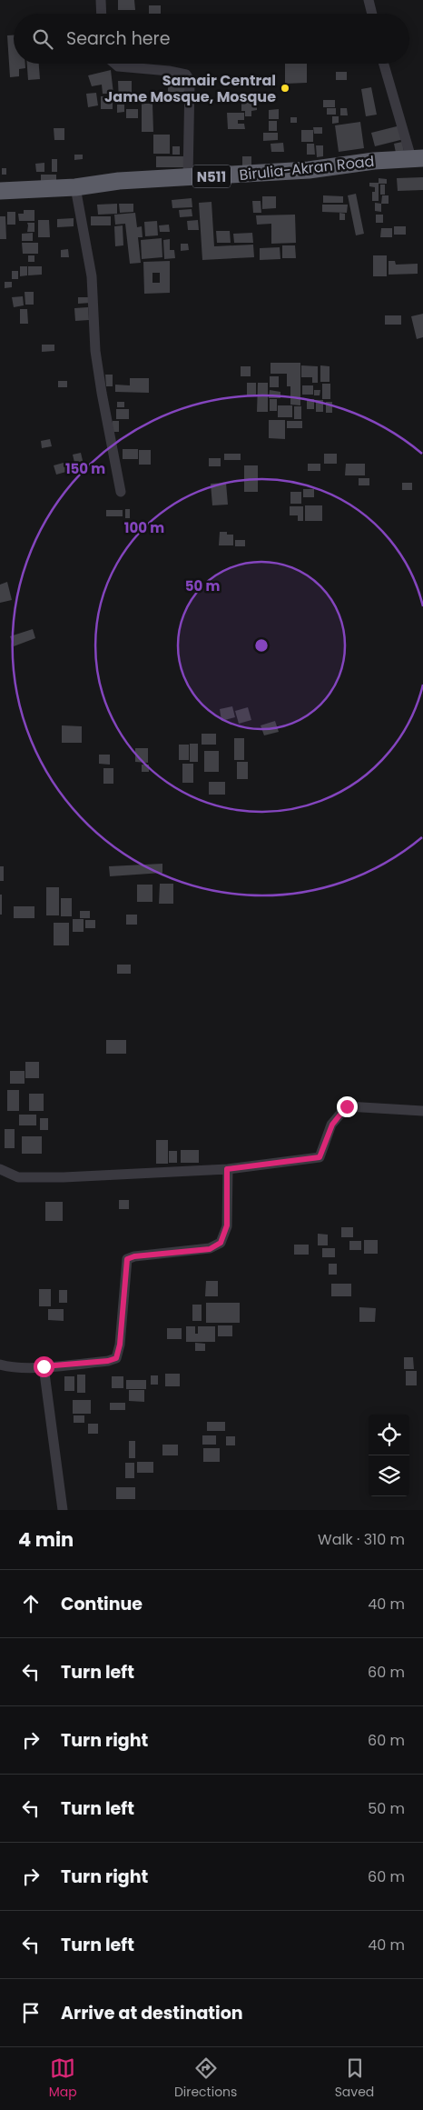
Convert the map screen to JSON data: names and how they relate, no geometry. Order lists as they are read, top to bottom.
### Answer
{
  "streets": {
    "highway": ["Birulia-Akran Road", "N511"]
  },
  "places": ["Samair Central Jame Mosque, Mosque"],
  "page": {
    "search": "Search here",
    "heading": ["4 min", "Walk · 310 m"],
    "list": [
      ["Continue", "40 m"],
      ["Turn left", "60 m"],
      ["Turn right", "60 m"],
      ["Turn left", "50 m"],
      ["Turn right", "60 m"],
      ["Turn left", "40 m"],
      "Arrive at destination"
    ],
    "nav": ["Map", "Directions", "Saved"]
  },
  "rings": ["150 m", "100 m", "50 m"]
}
